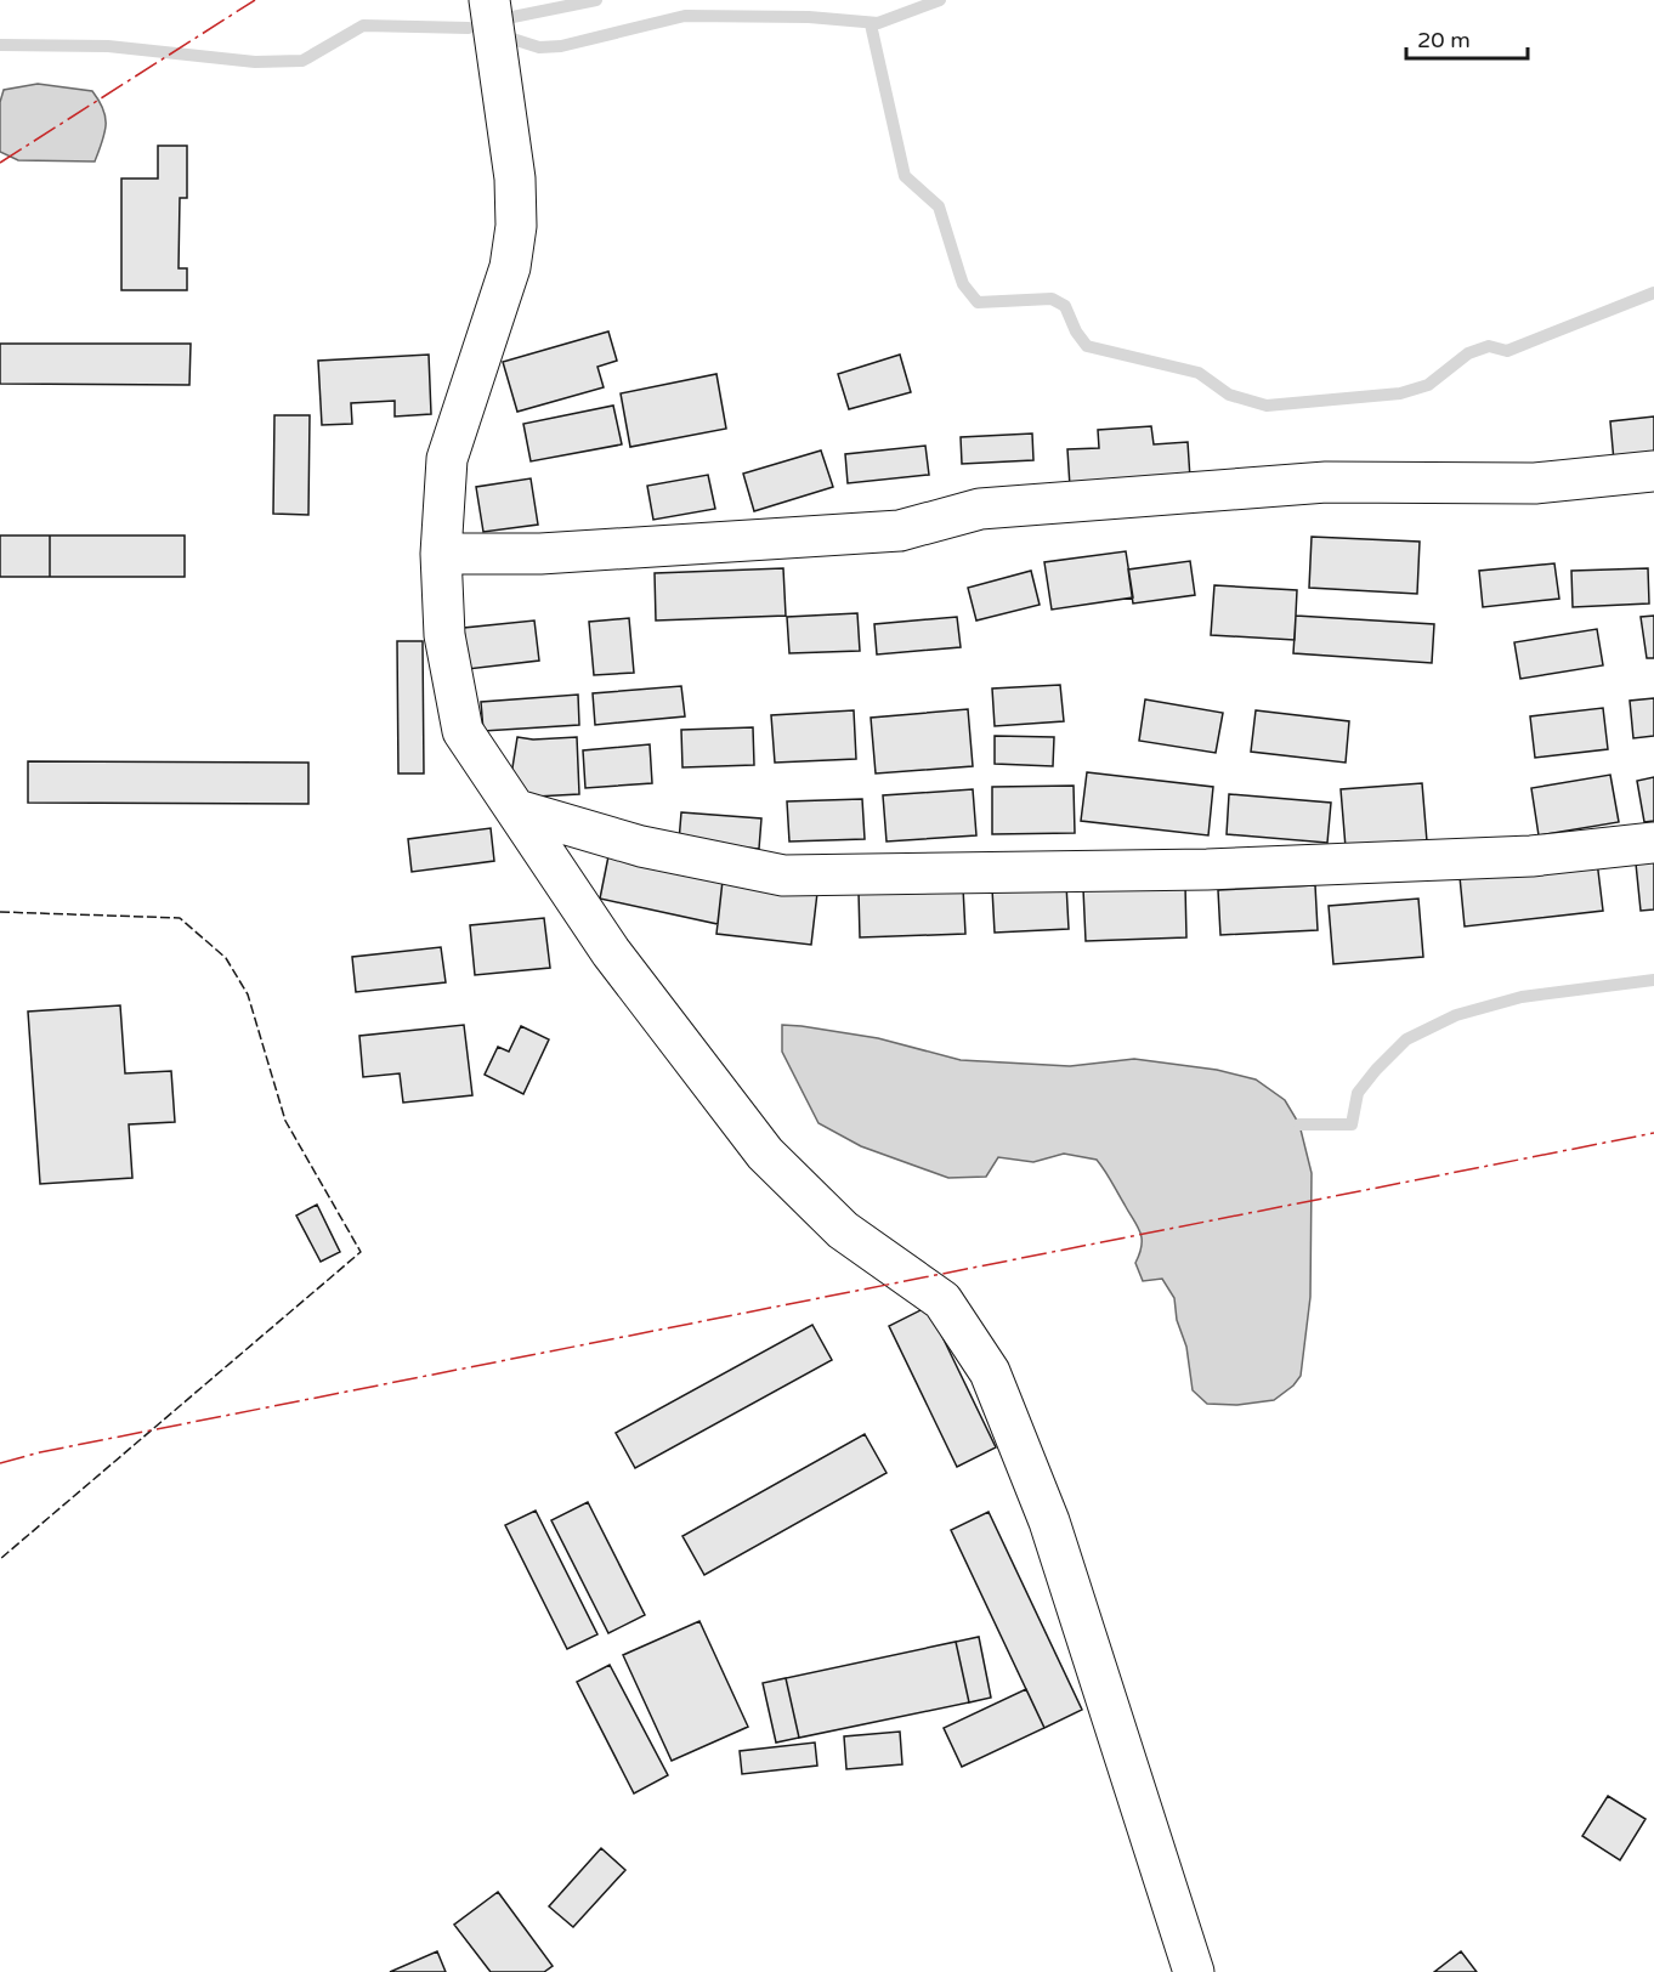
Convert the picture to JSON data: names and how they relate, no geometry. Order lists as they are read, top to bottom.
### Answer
{
  "scale_bar": "20 m"
}
